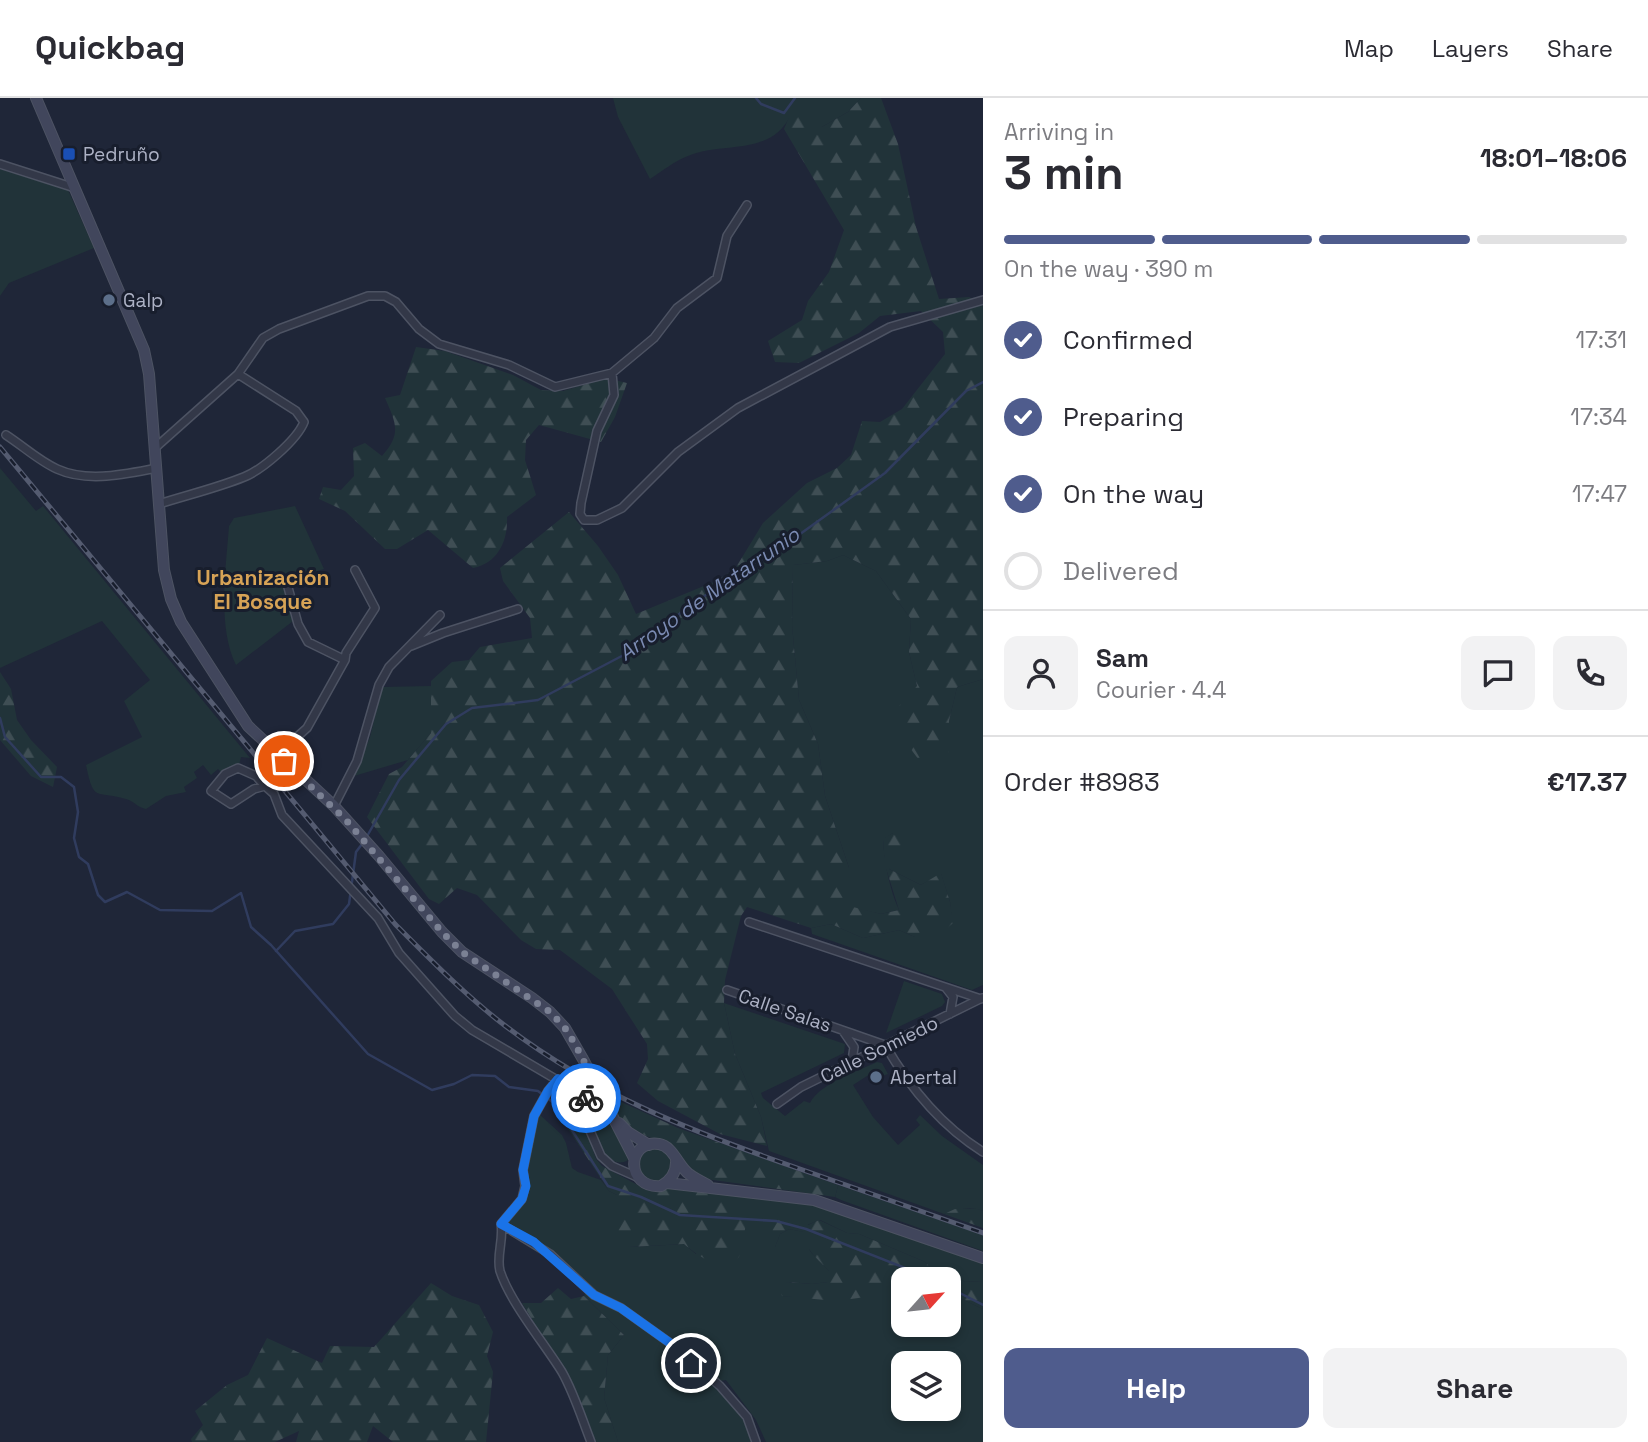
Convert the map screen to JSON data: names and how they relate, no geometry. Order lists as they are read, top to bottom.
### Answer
{
  "streets": {
    "street": ["Calle Salas", "Calle Somiedo"]
  },
  "crossings": [
    ["Calle Salas", "Calle Somiedo"]
  ],
  "districts": ["Urbanización El Bosque"],
  "water": ["Arroyo de Matarrunio"],
  "places": {
    "transit": ["Pedruño"],
    "other": ["Galp", "Abertal"]
  },
  "north": "top right",
  "page": {
    "header": "Quickbag",
    "nav": ["Map", "Layers", "Share"],
    "heading": ["3 min", "Arriving in", "18:01–18:06"],
    "panel": [
      "Sam",
      "Courier · 4.4",
      "Order #8983",
      "€17.37"
    ],
    "bar": "On the way · 390 m",
    "list": [
      ["Confirmed", "17:31"],
      ["Preparing", "17:34"],
      ["On the way", "17:47"],
      "Delivered"
    ],
    "buttons": ["Help", "Share"]
  }
}
